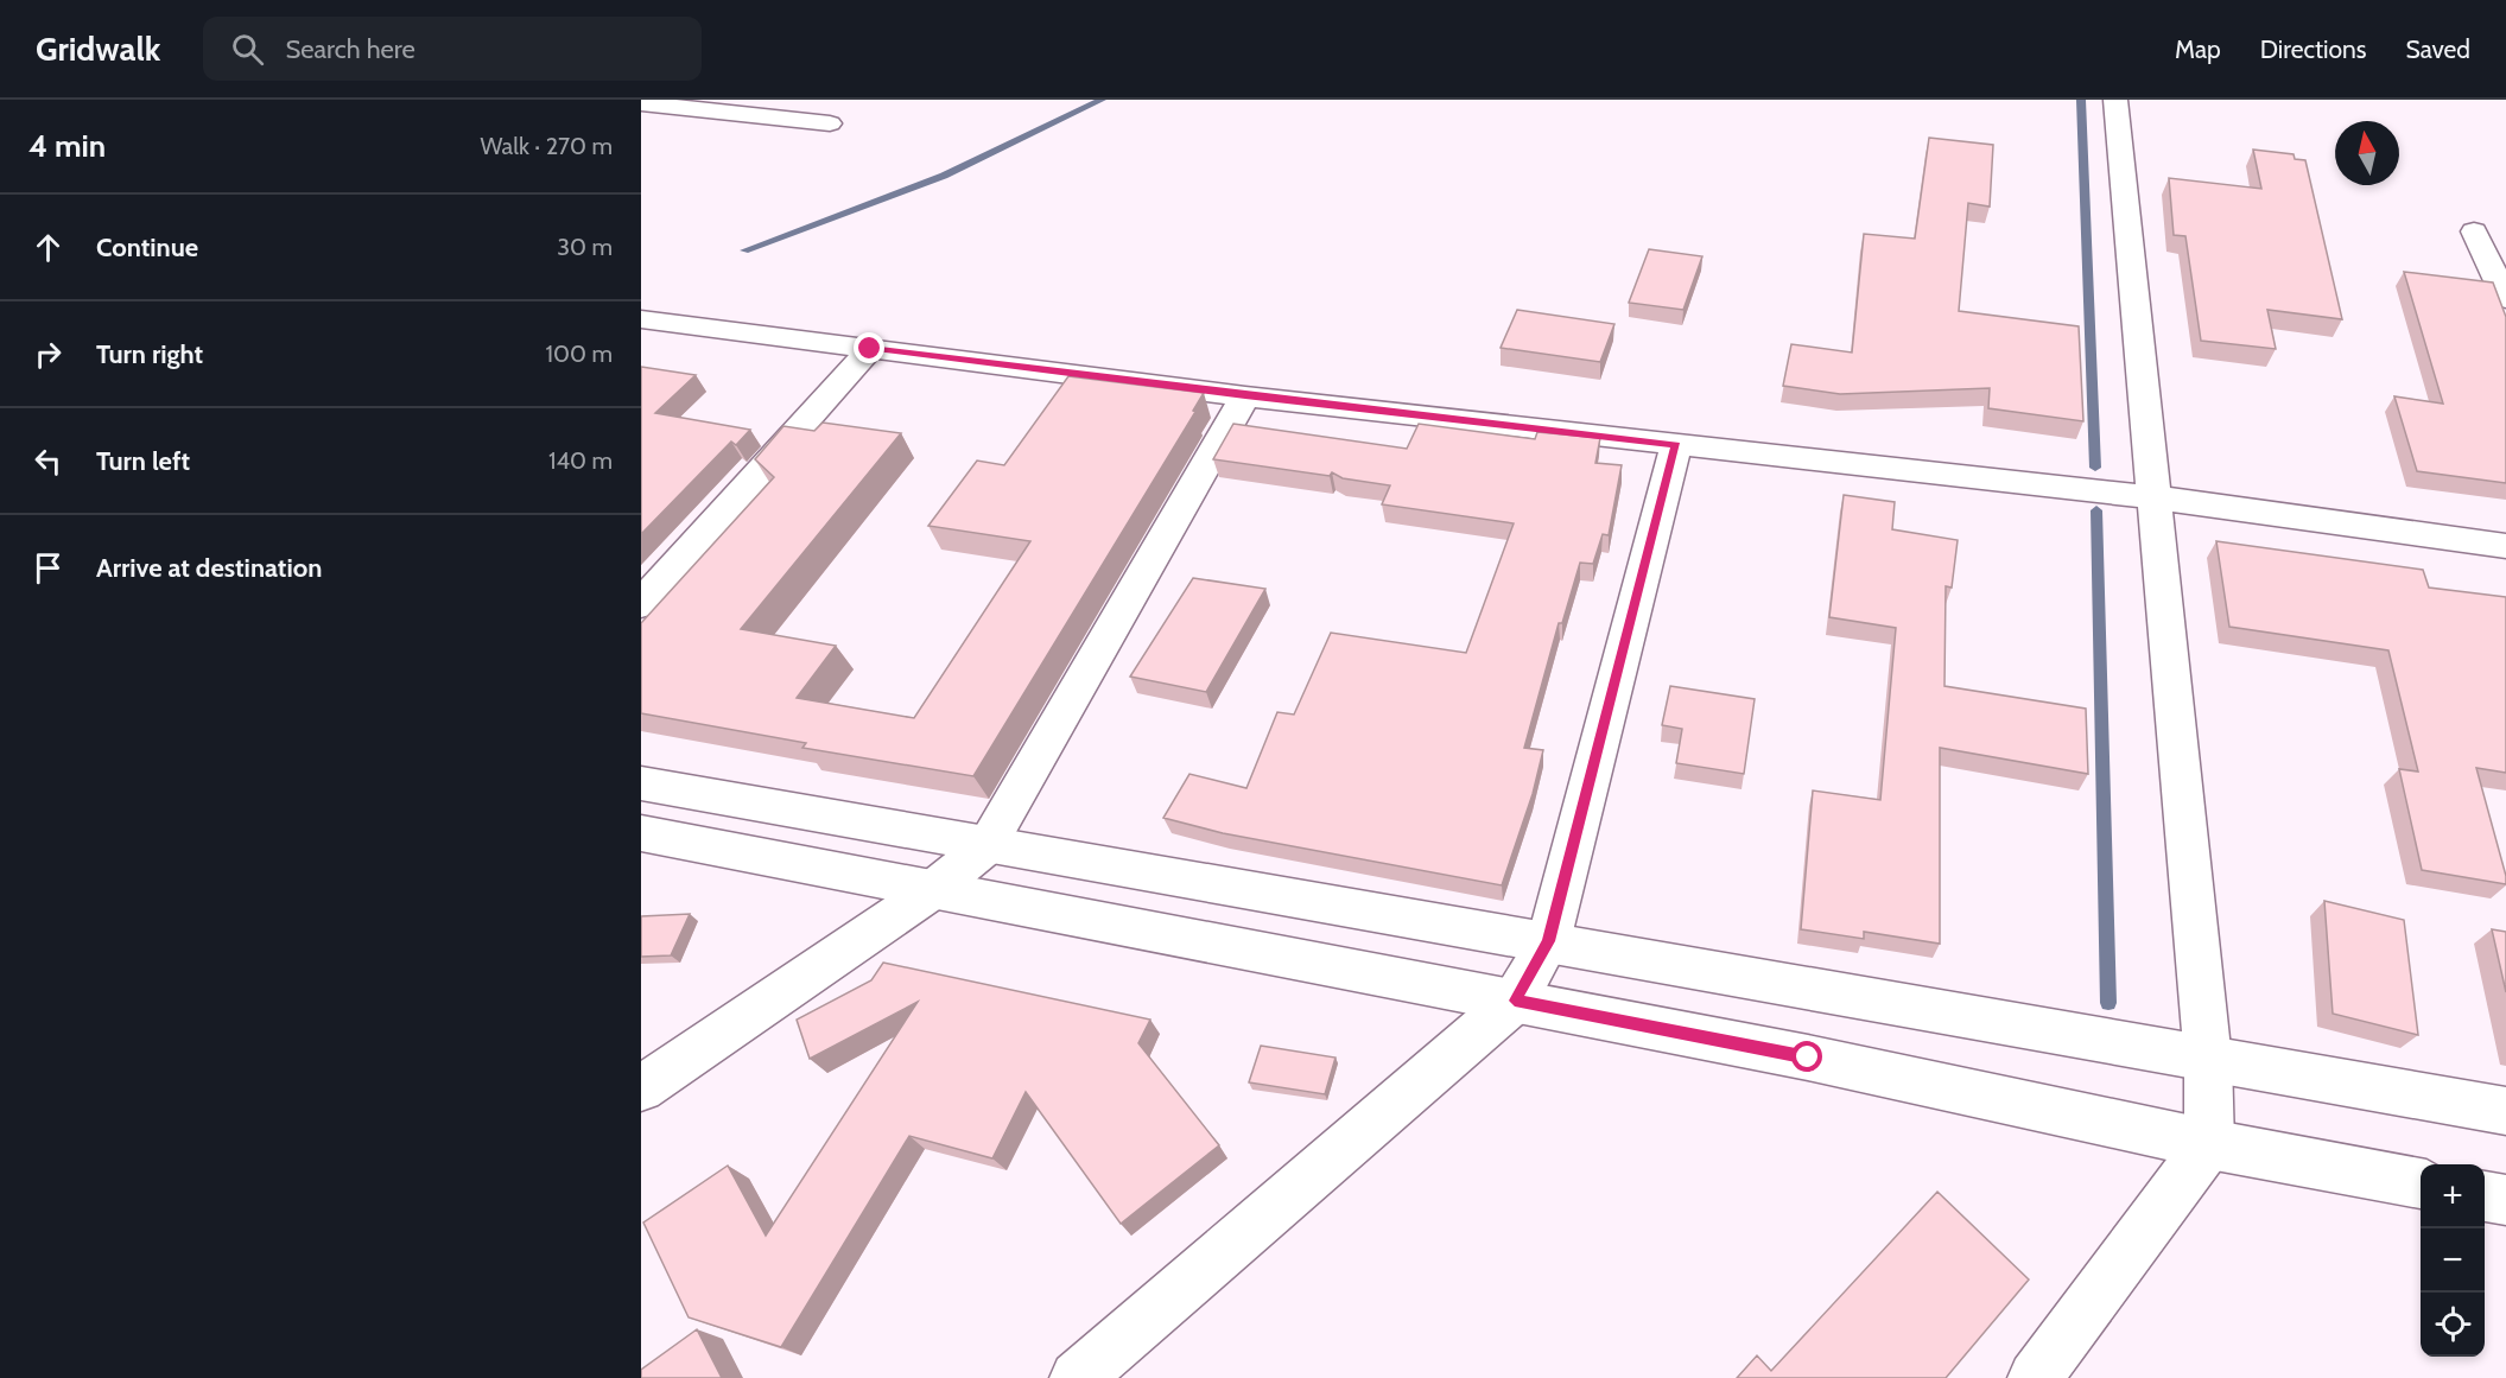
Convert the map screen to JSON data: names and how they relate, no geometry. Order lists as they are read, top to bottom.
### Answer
{
  "north": "top",
  "page": {
    "header": "Gridwalk",
    "search": "Search here",
    "nav": ["Map", "Directions", "Saved"],
    "heading": ["4 min", "Walk · 270 m"],
    "list": [
      ["Continue", "30 m"],
      ["Turn right", "100 m"],
      ["Turn left", "140 m"],
      "Arrive at destination"
    ],
    "map_buttons": ["+", "−"]
  }
}
